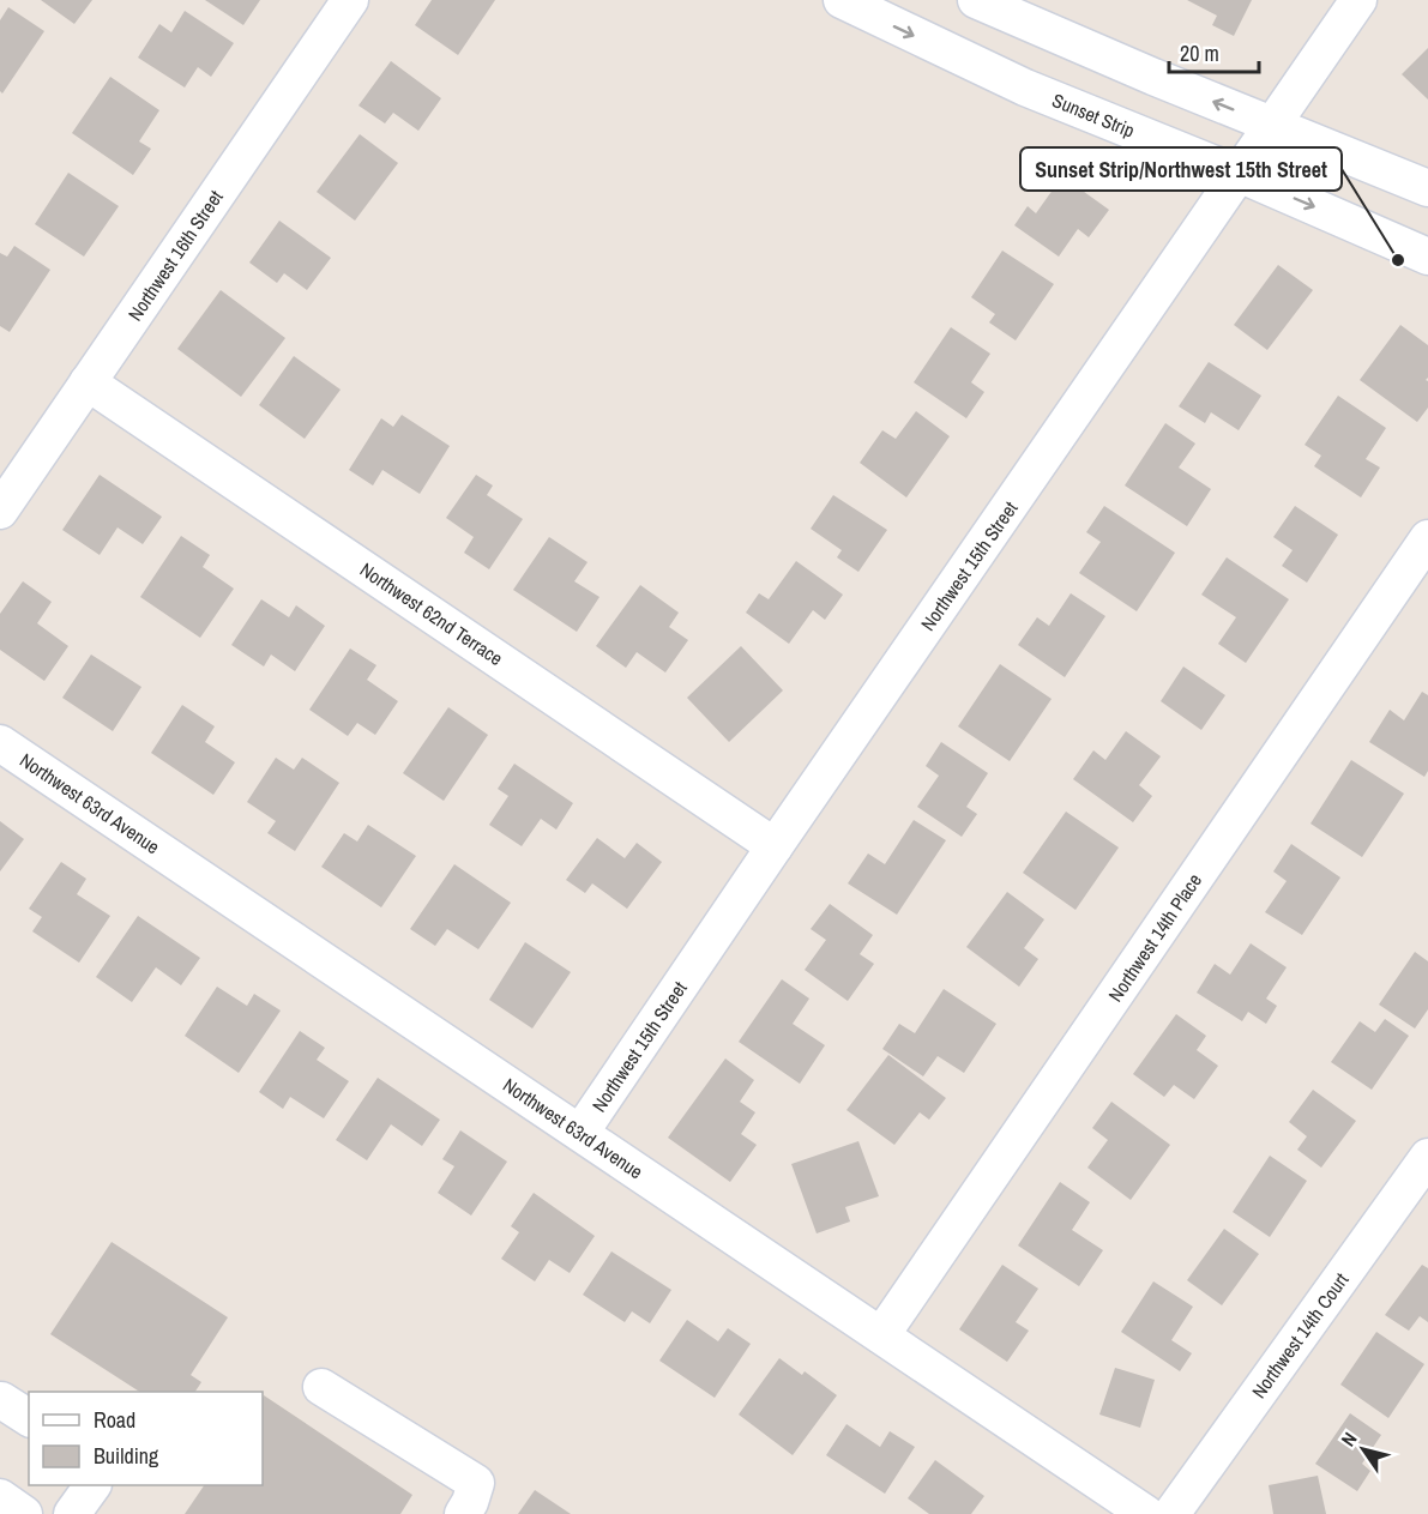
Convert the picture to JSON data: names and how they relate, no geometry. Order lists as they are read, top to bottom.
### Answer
{
  "streets": {
    "street": [
      "Sunset Strip",
      "Northwest 16th Street",
      "Northwest 15th Street",
      "Northwest 62nd Terrace",
      "Northwest 63rd Avenue",
      "Northwest 14th Place",
      "Northwest 14th Court"
    ]
  },
  "crossings": [
    ["Sunset Strip", "Northwest 15th Street"],
    ["Northwest 16th Street", "Northwest 62nd Terrace"],
    ["Northwest 15th Street", "Northwest 62nd Terrace"],
    ["Northwest 15th Street", "Northwest 63rd Avenue"],
    ["Northwest 63rd Avenue", "Northwest 14th Place"]
  ],
  "places": ["Sunset Strip/Northwest 15th Street"],
  "legend": ["Road", "Building"],
  "scale_bar": "20 m",
  "north": "top left"
}
